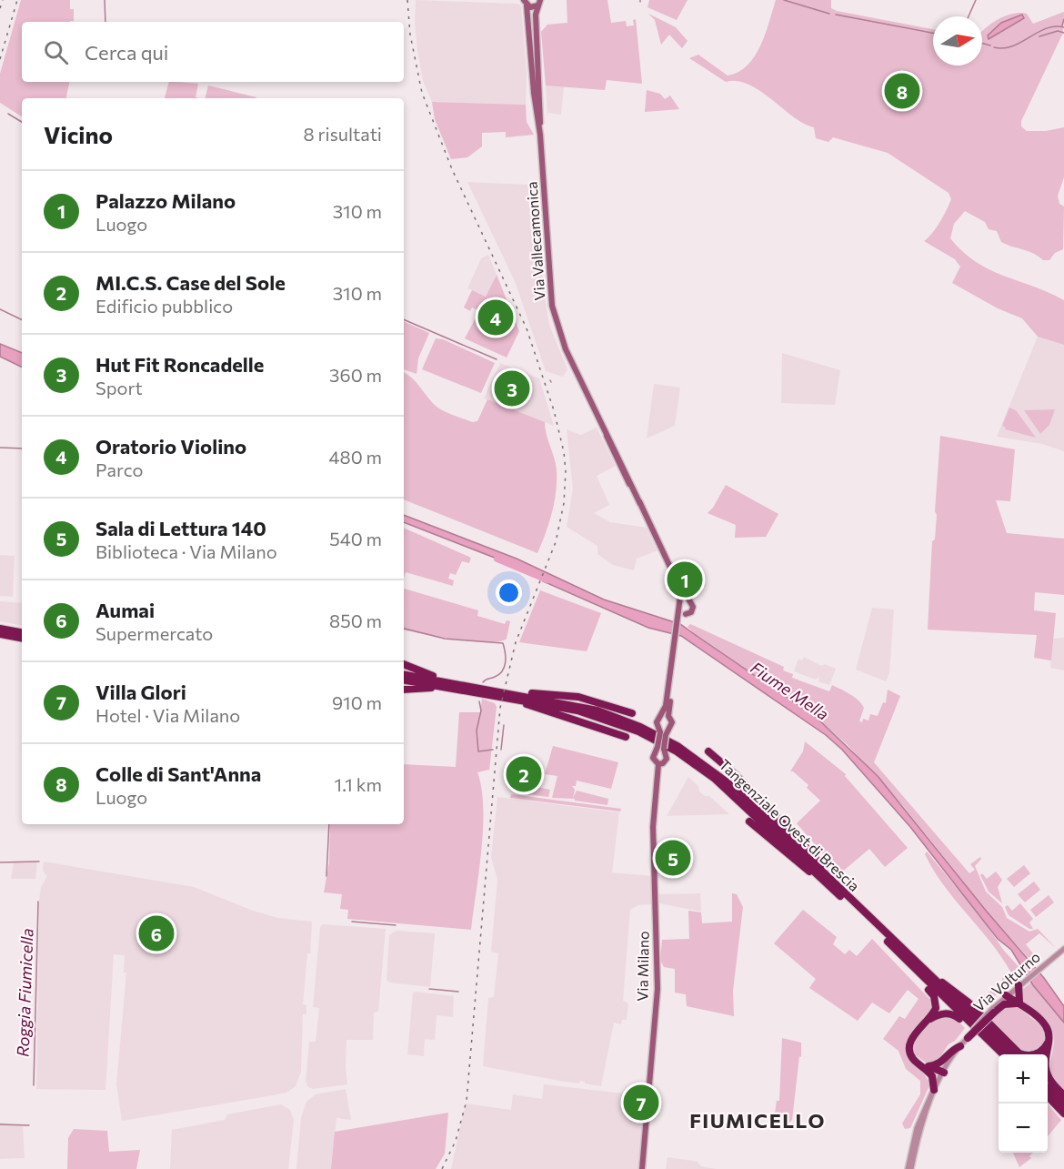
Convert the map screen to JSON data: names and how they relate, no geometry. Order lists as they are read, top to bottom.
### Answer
{
  "streets": {
    "highway": ["Tangenziale Ovest di Brescia"],
    "main road": ["Via Vallecamonica", "Via Milano"],
    "street": ["Via Volturno"]
  },
  "crossings": [
    ["Via Vallecamonica", "Via Milano"]
  ],
  "districts": ["FIUMICELLO"],
  "water": ["Fiume Mella", "Roggia Fiumicella"],
  "north": "right",
  "page": {
    "search": "Cerca qui",
    "pins": [
      "8",
      "4",
      "3",
      "1",
      "2",
      "5",
      "6",
      "7"
    ],
    "heading": ["Vicino", "8 risultati"],
    "list": [
      {
        "mark": "1",
        "name": "Palazzo Milano",
        "note": "Luogo",
        "value": "310 m"
      },
      {
        "mark": "2",
        "name": "MI.C.S. Case del Sole",
        "note": "Edificio pubblico",
        "value": "310 m"
      },
      {
        "mark": "3",
        "name": "Hut Fit Roncadelle",
        "note": "Sport",
        "value": "360 m"
      },
      {
        "mark": "4",
        "name": "Oratorio Violino",
        "note": "Parco",
        "value": "480 m"
      },
      {
        "mark": "5",
        "name": "Sala di Lettura 140",
        "note": "Biblioteca · Via Milano",
        "value": "540 m"
      },
      {
        "mark": "6",
        "name": "Aumai",
        "note": "Supermercato",
        "value": "850 m"
      },
      {
        "mark": "7",
        "name": "Villa Glori",
        "note": "Hotel · Via Milano",
        "value": "910 m"
      },
      {
        "mark": "8",
        "name": "Colle di Sant'Anna",
        "note": "Luogo",
        "value": "1.1 km"
      }
    ],
    "map_buttons": ["+", "−"]
  }
}
